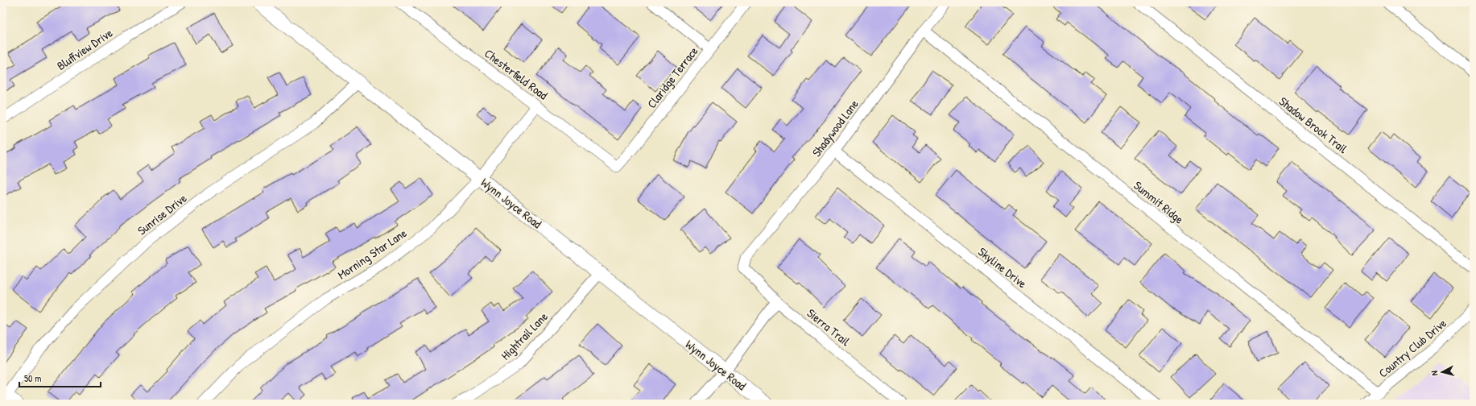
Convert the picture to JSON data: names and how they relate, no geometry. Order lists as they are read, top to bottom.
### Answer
{
  "streets": {
    "street": [
      "Bluffview Drive",
      "Chesterfield Road",
      "Claridge Terrace",
      "Shadow Brook Trail",
      "Shadywood Lane",
      "Summit Ridge",
      "Wynn Joyce Road",
      "Sunrise Drive",
      "Morning Star Lane",
      "Skyline Drive",
      "Sierra Trail",
      "Hightrail Lane",
      "Country Club Drive"
    ]
  },
  "crossings": [
    ["Chesterfield Road", "Claridge Terrace"],
    ["Chesterfield Road", "Morning Star Lane"],
    ["Shadywood Lane", "Summit Ridge"],
    ["Shadywood Lane", "Skyline Drive"],
    ["Shadywood Lane", "Sierra Trail"],
    ["Summit Ridge", "Country Club Drive"],
    ["Wynn Joyce Road", "Sunrise Drive"],
    ["Wynn Joyce Road", "Morning Star Lane"],
    ["Wynn Joyce Road", "Hightrail Lane"]
  ],
  "scale_bar": "50 m",
  "north": "left"
}
